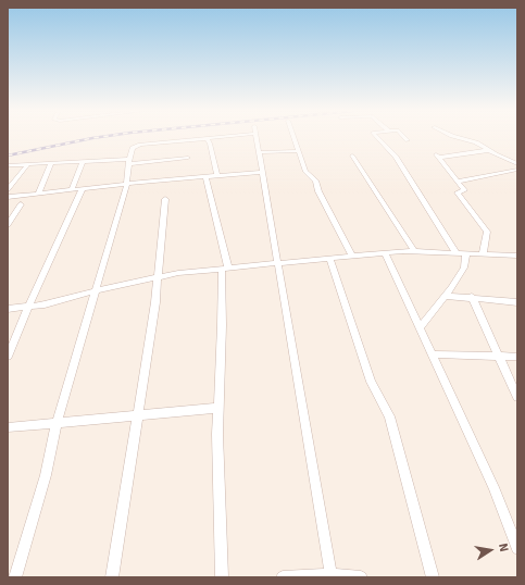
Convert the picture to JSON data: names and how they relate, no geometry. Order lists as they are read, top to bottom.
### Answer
{
  "north": "right"
}
